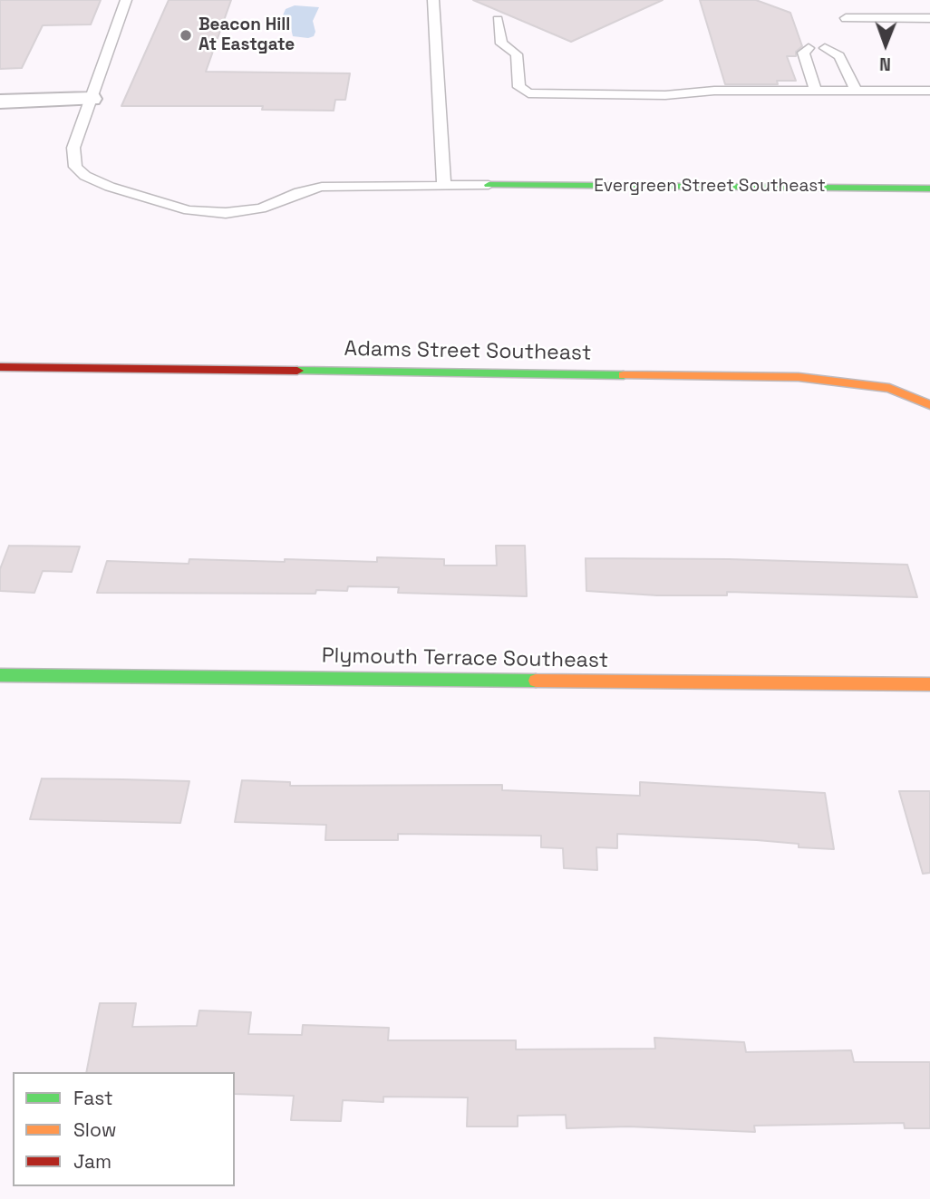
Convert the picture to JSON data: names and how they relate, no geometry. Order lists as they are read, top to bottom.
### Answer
{
  "streets": {
    "street": ["Evergreen Street Southeast", "Adams Street Southeast", "Plymouth Terrace Southeast"]
  },
  "places": ["Beacon Hill At Eastgate"],
  "legend": ["Fast", "Slow", "Jam"],
  "north": "bottom"
}
